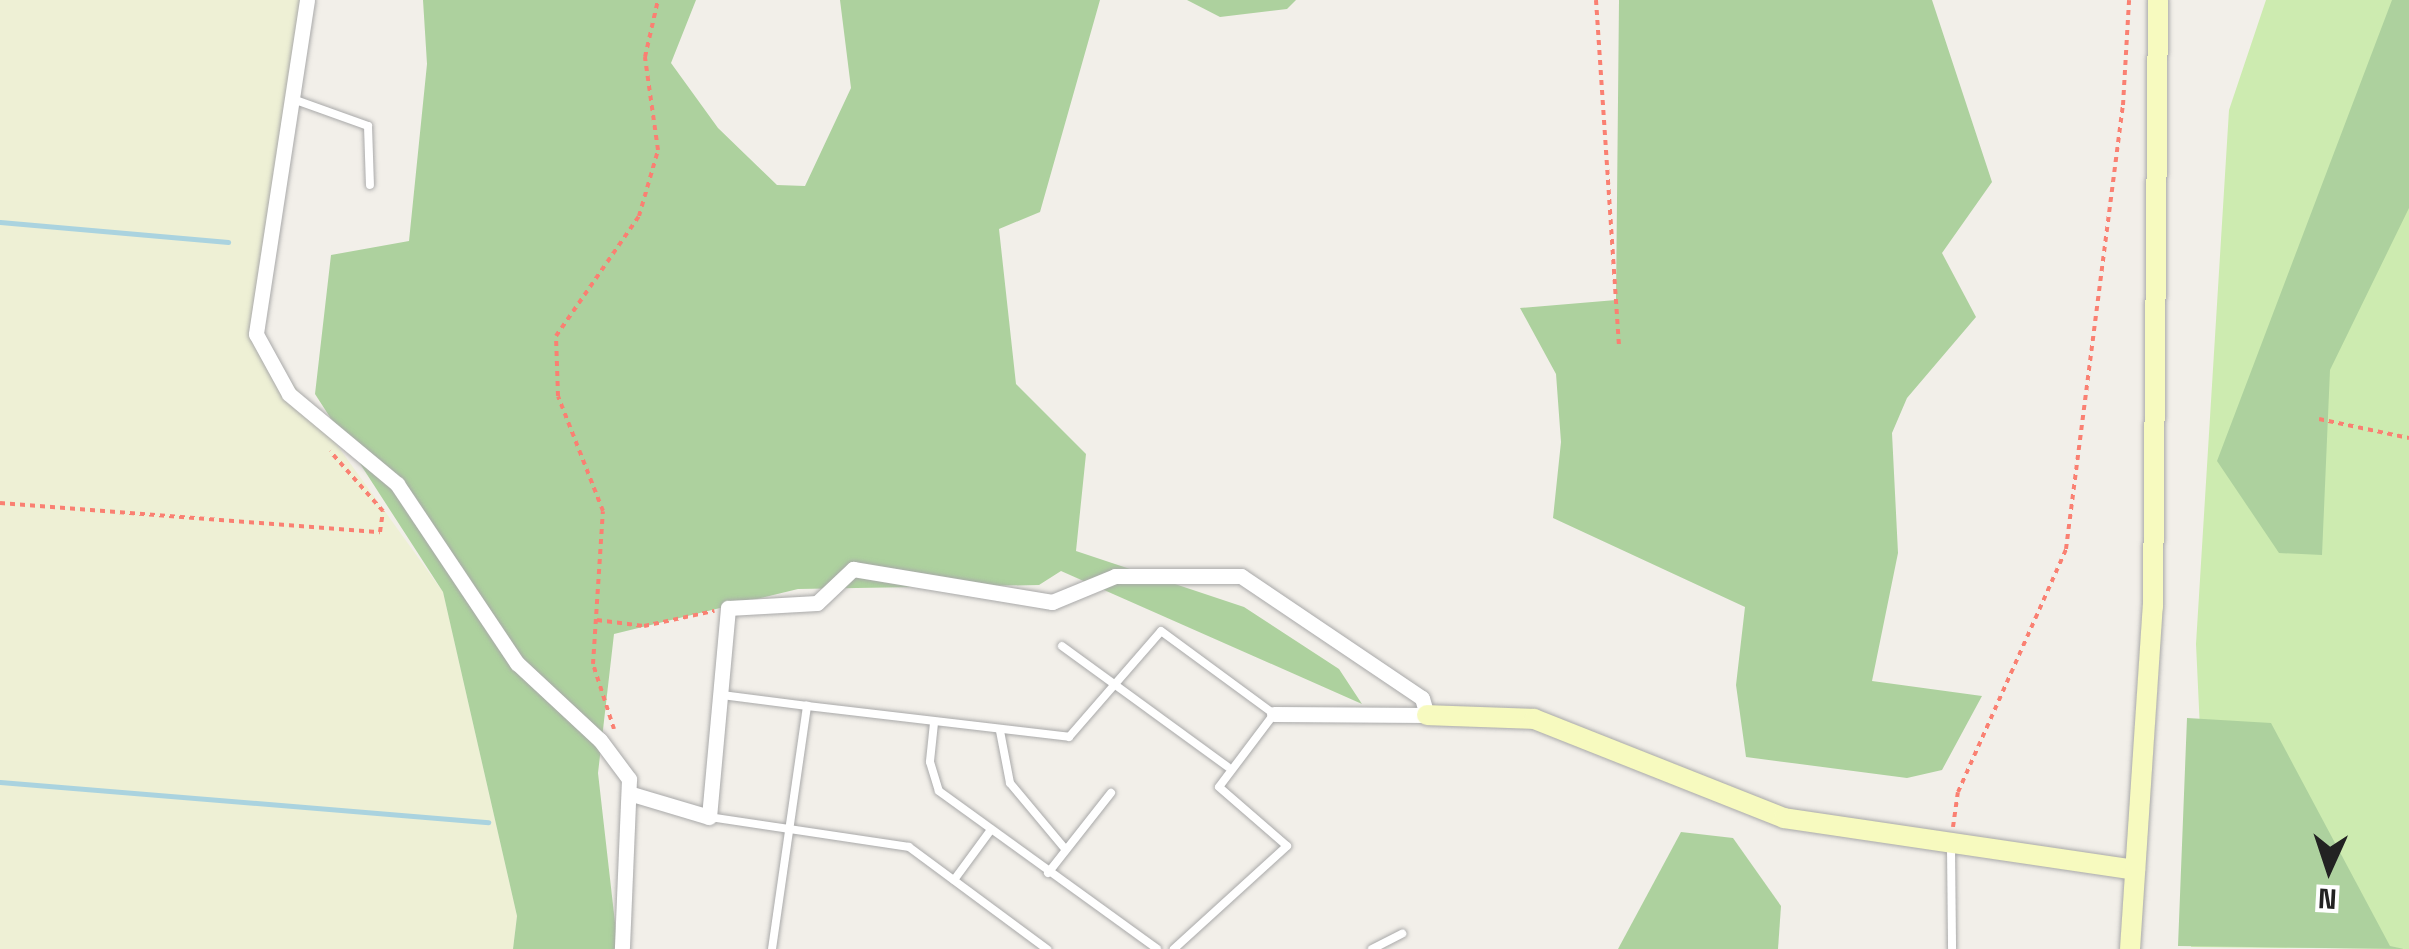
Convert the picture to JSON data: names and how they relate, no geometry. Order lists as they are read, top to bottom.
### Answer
{
  "north": "bottom"
}
